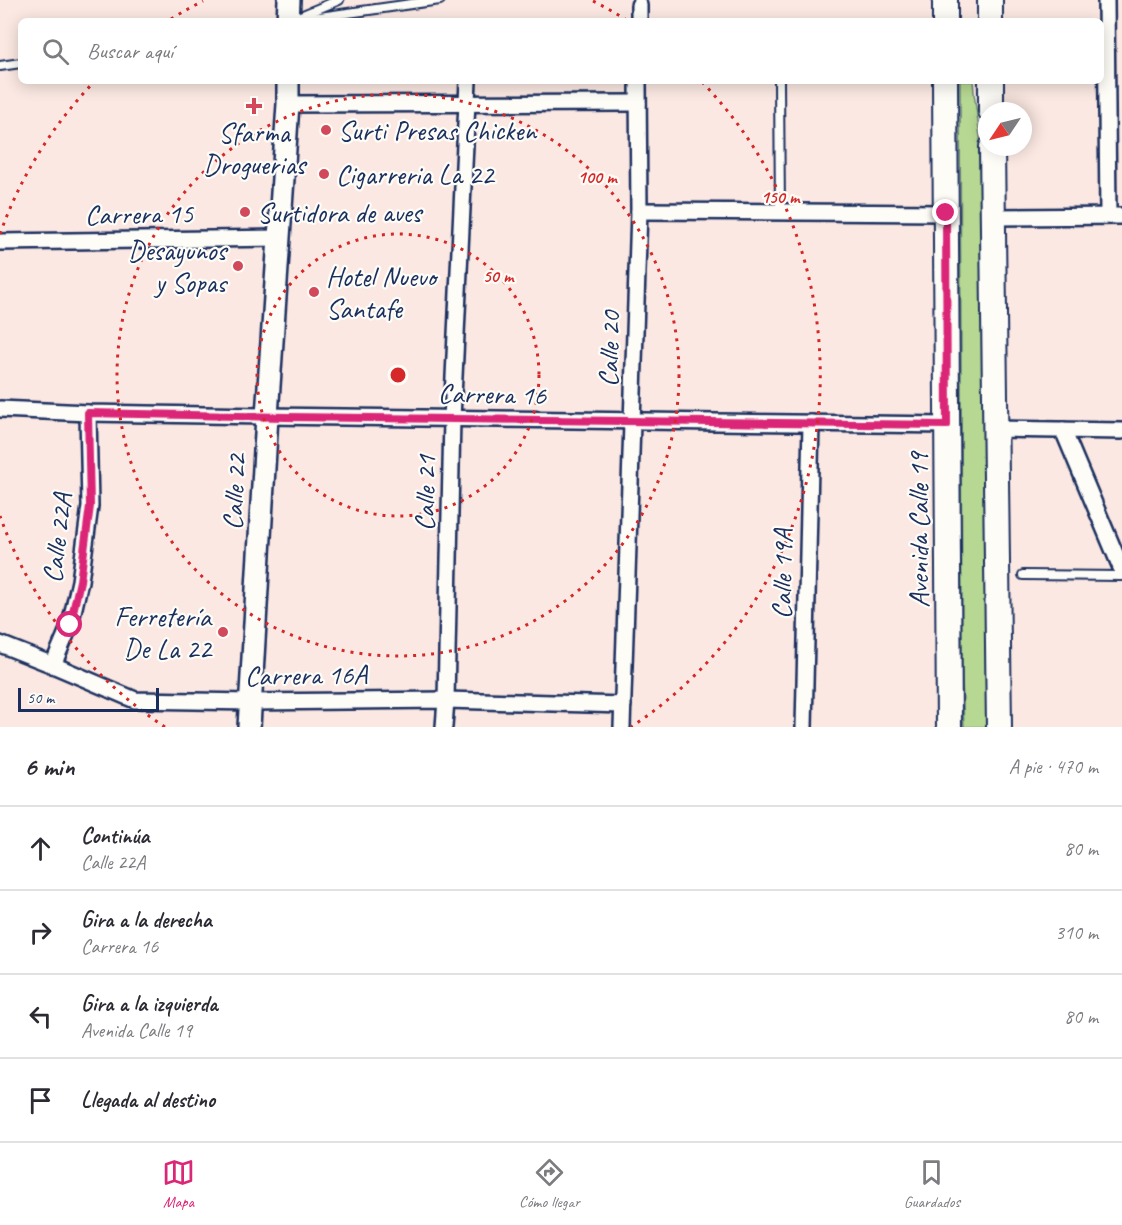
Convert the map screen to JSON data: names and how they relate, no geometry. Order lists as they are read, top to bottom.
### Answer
{
  "streets": {
    "main road": ["Avenida Calle 19"],
    "street": [
      "Carrera 15",
      "Calle 20",
      "Carrera 16",
      "Calle 22",
      "Calle 21",
      "Calle 22A",
      "Calle 19A",
      "Carrera 16A"
    ]
  },
  "crossings": [
    ["Carrera 15", "Calle 22"],
    ["Calle 20", "Carrera 16"],
    ["Calle 20", "Carrera 16A"],
    ["Carrera 16", "Calle 22"],
    ["Carrera 16", "Calle 21"],
    ["Carrera 16", "Avenida Calle 19"],
    ["Carrera 16", "Calle 22A"],
    ["Carrera 16", "Calle 19A"],
    ["Calle 22", "Carrera 16A"],
    ["Calle 21", "Carrera 16A"],
    ["Calle 22A", "Carrera 16A"]
  ],
  "places": {
    "health": ["Sfarma Droguerias"],
    "other": [
      "Surti Presas Chicken",
      "Cigarreria La 22",
      "Surtidora de aves",
      "Desayunos y Sopas",
      "Hotel Nuevo Santafe",
      "Ferretería De La 22"
    ]
  },
  "scale_bar": "50 m",
  "north": "bottom left",
  "page": {
    "search": "Buscar aquí",
    "scale": "50 m",
    "heading": ["6 min", "A pie · 470 m"],
    "list": [
      ["Continúa", "Calle 22A", "80 m"],
      ["Gira a la derecha", "Carrera 16", "310 m"],
      ["Gira a la izquierda", "Avenida Calle 19", "80 m"],
      "Llegada al destino"
    ],
    "nav": ["Mapa", "Cómo llegar", "Guardados"]
  },
  "rings": ["100 m", "150 m", "50 m"]
}
